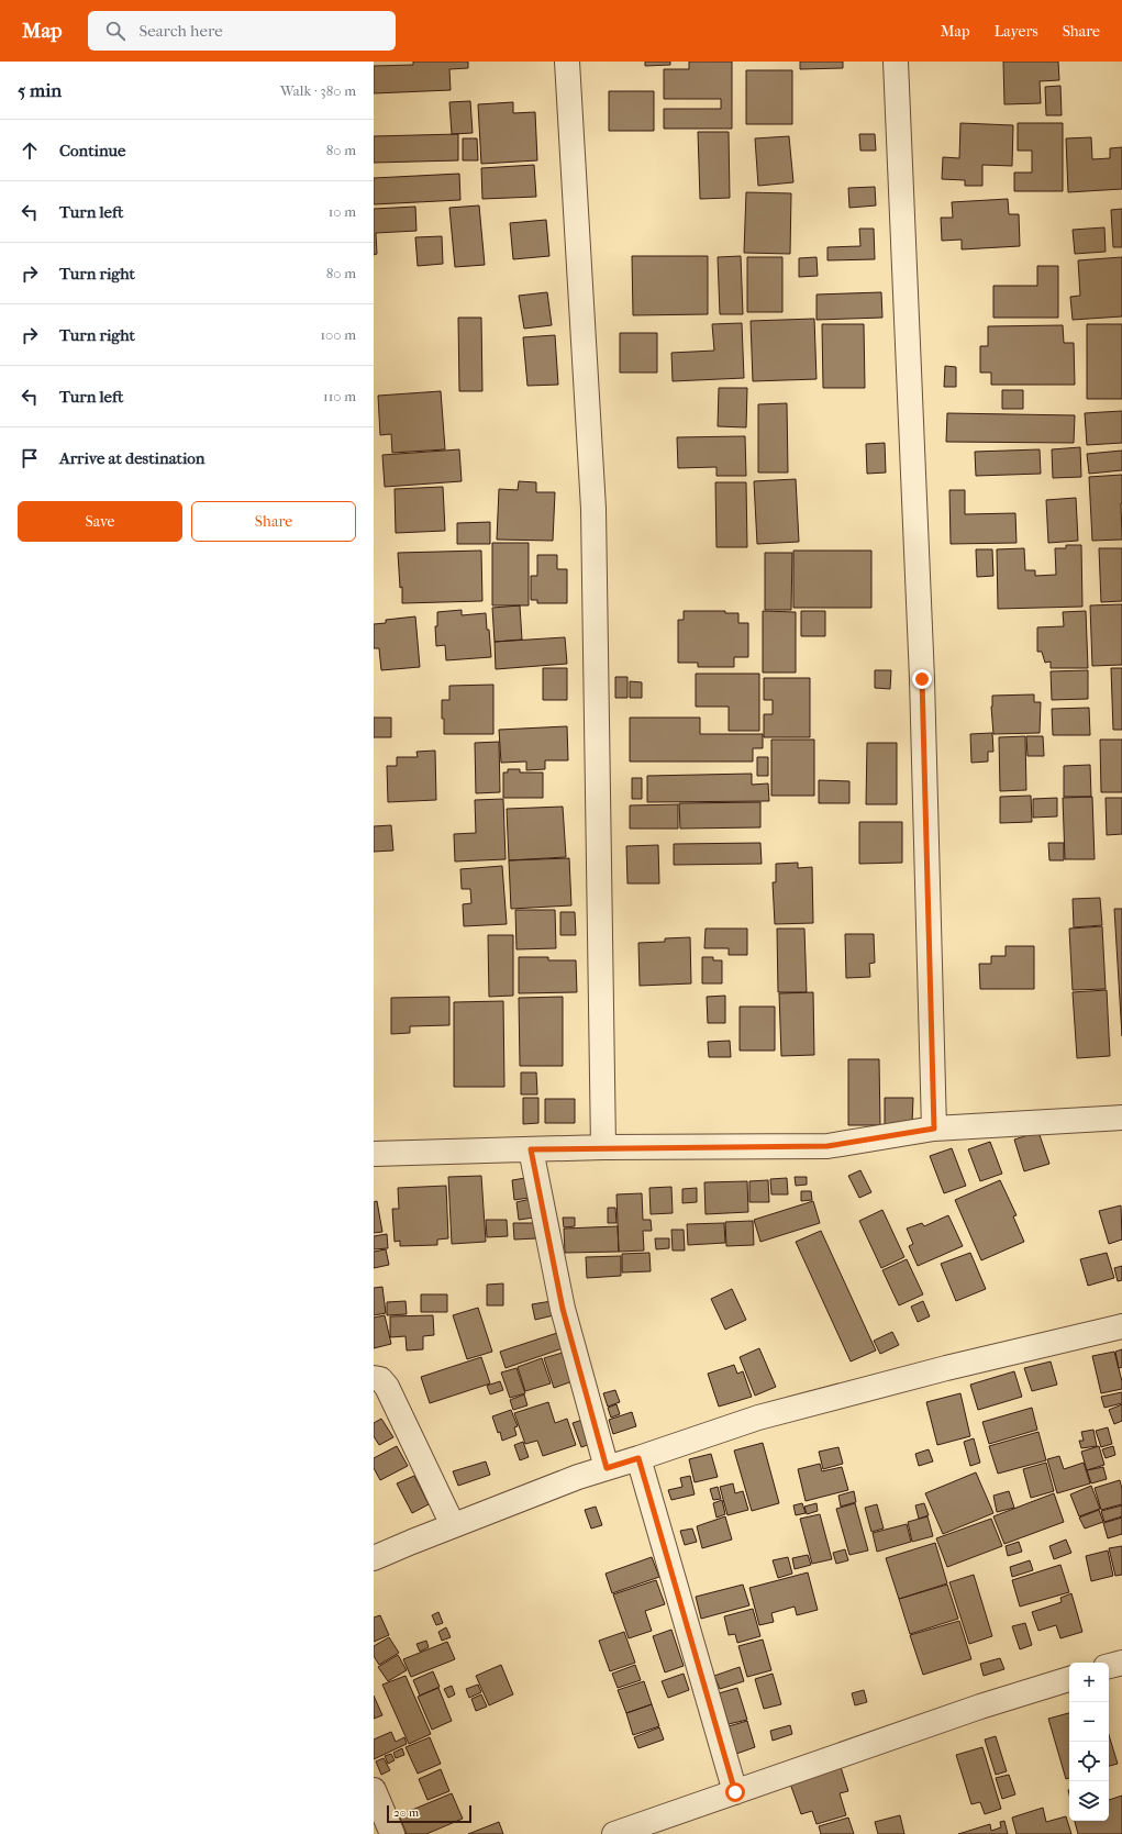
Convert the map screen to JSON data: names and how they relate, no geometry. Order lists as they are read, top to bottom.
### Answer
{
  "scale_bar": "20 m",
  "page": {
    "header": "Map",
    "search": "Search here",
    "nav": ["Map", "Layers", "Share"],
    "heading": ["5 min", "Walk · 380 m"],
    "list": [
      ["Continue", "80 m"],
      ["Turn left", "10 m"],
      ["Turn right", "80 m"],
      ["Turn right", "100 m"],
      ["Turn left", "110 m"],
      "Arrive at destination"
    ],
    "buttons": ["Save", "Share"],
    "map_buttons": ["+", "−"],
    "scale": "20 m"
  }
}
